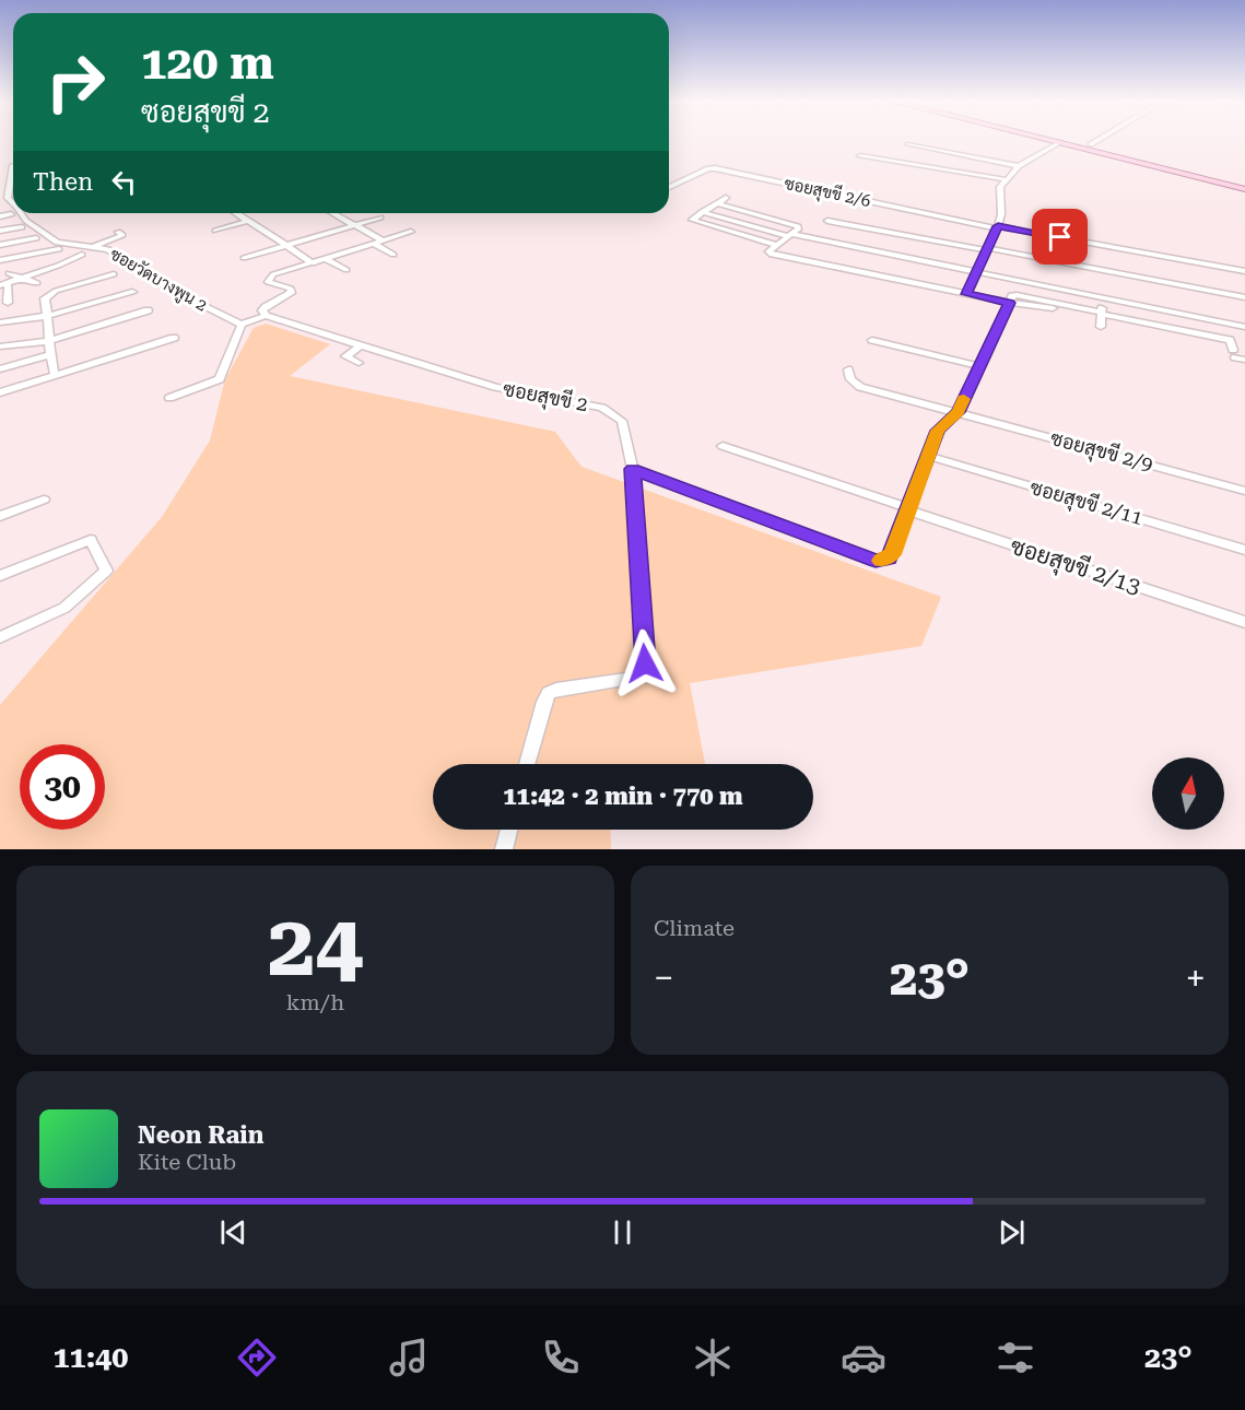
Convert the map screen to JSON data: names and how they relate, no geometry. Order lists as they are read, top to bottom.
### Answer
{
  "streets": {
    "street": [
      "ซอยสุขขี 2/6",
      "ซอยวัดบางพูน 2",
      "ซอยสุขขี 2",
      "ซอยสุขขี 2/9",
      "ซอยสุขขี 2/11",
      "ซอยสุขขี 2/13"
    ]
  },
  "north": "top",
  "page": {
    "turn": ["120 m", "ซอยสุขขี 2"],
    "then": "Then",
    "limit": "30",
    "trip": "11:42 · 2 min · 770 m",
    "tile": [
      ["24", "km/h"],
      "Climate"
    ],
    "heat": ["−", "23°", "+"],
    "song": ["Neon Rain", "Kite Club"],
    "tabs": ["11:40", "23°"]
  }
}
